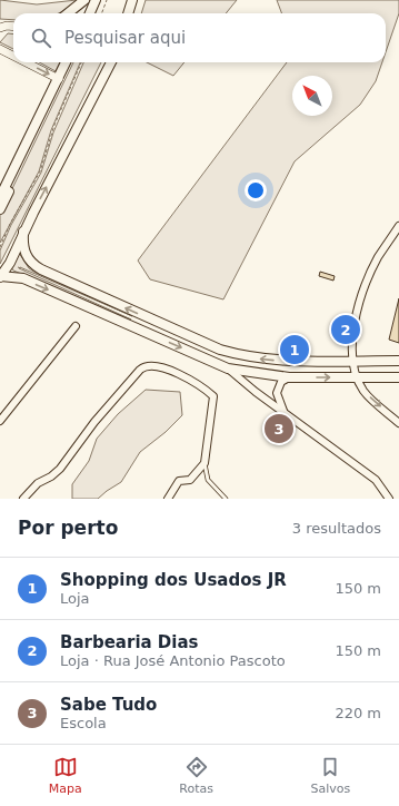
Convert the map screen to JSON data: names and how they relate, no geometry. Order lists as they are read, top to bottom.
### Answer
{
  "north": "top left",
  "page": {
    "search": "Pesquisar aqui",
    "pins": ["2", "1", "3"],
    "heading": ["Por perto", "3 resultados"],
    "list": [
      {
        "mark": "1",
        "name": "Shopping dos Usados JR",
        "note": "Loja",
        "value": "150 m"
      },
      {
        "mark": "2",
        "name": "Barbearia Dias",
        "note": "Loja · Rua José Antonio Pascoto",
        "value": "150 m"
      },
      {
        "mark": "3",
        "name": "Sabe Tudo",
        "note": "Escola",
        "value": "220 m"
      }
    ],
    "nav": ["Mapa", "Rotas", "Salvos"]
  }
}
